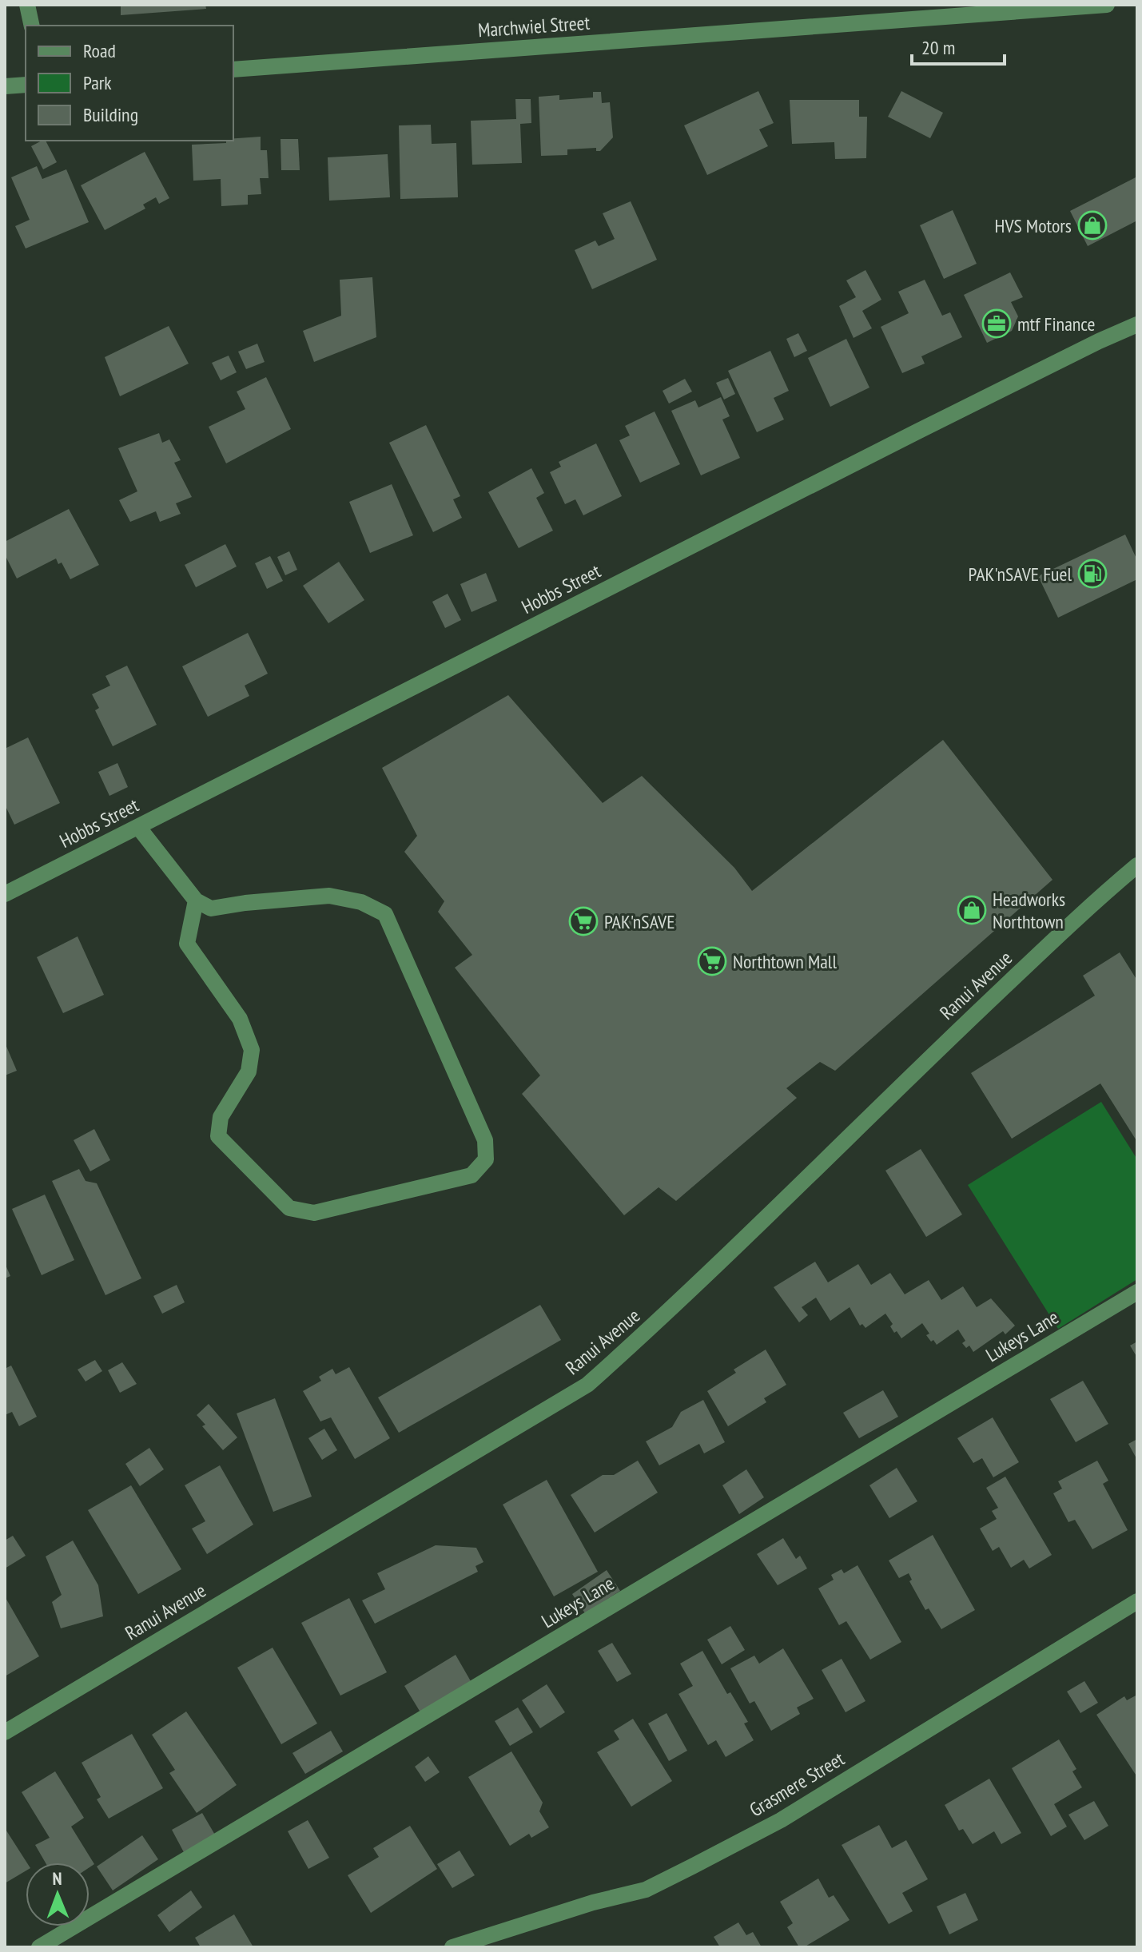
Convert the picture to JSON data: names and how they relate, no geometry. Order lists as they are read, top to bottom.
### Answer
{
  "streets": {
    "street": [
      "Marchwiel Street",
      "Hobbs Street",
      "Ranui Avenue",
      "Lukeys Lane",
      "Grasmere Street"
    ]
  },
  "places": {
    "shop": ["HVS Motors", "Headworks Northtown"],
    "office": ["mtf Finance"],
    "fuel station": ["PAK'nSAVE Fuel"],
    "supermarket": ["PAK'nSAVE", "Northtown Mall"]
  },
  "legend": ["Road", "Park", "Building"],
  "scale_bar": "20 m",
  "north": "top"
}
